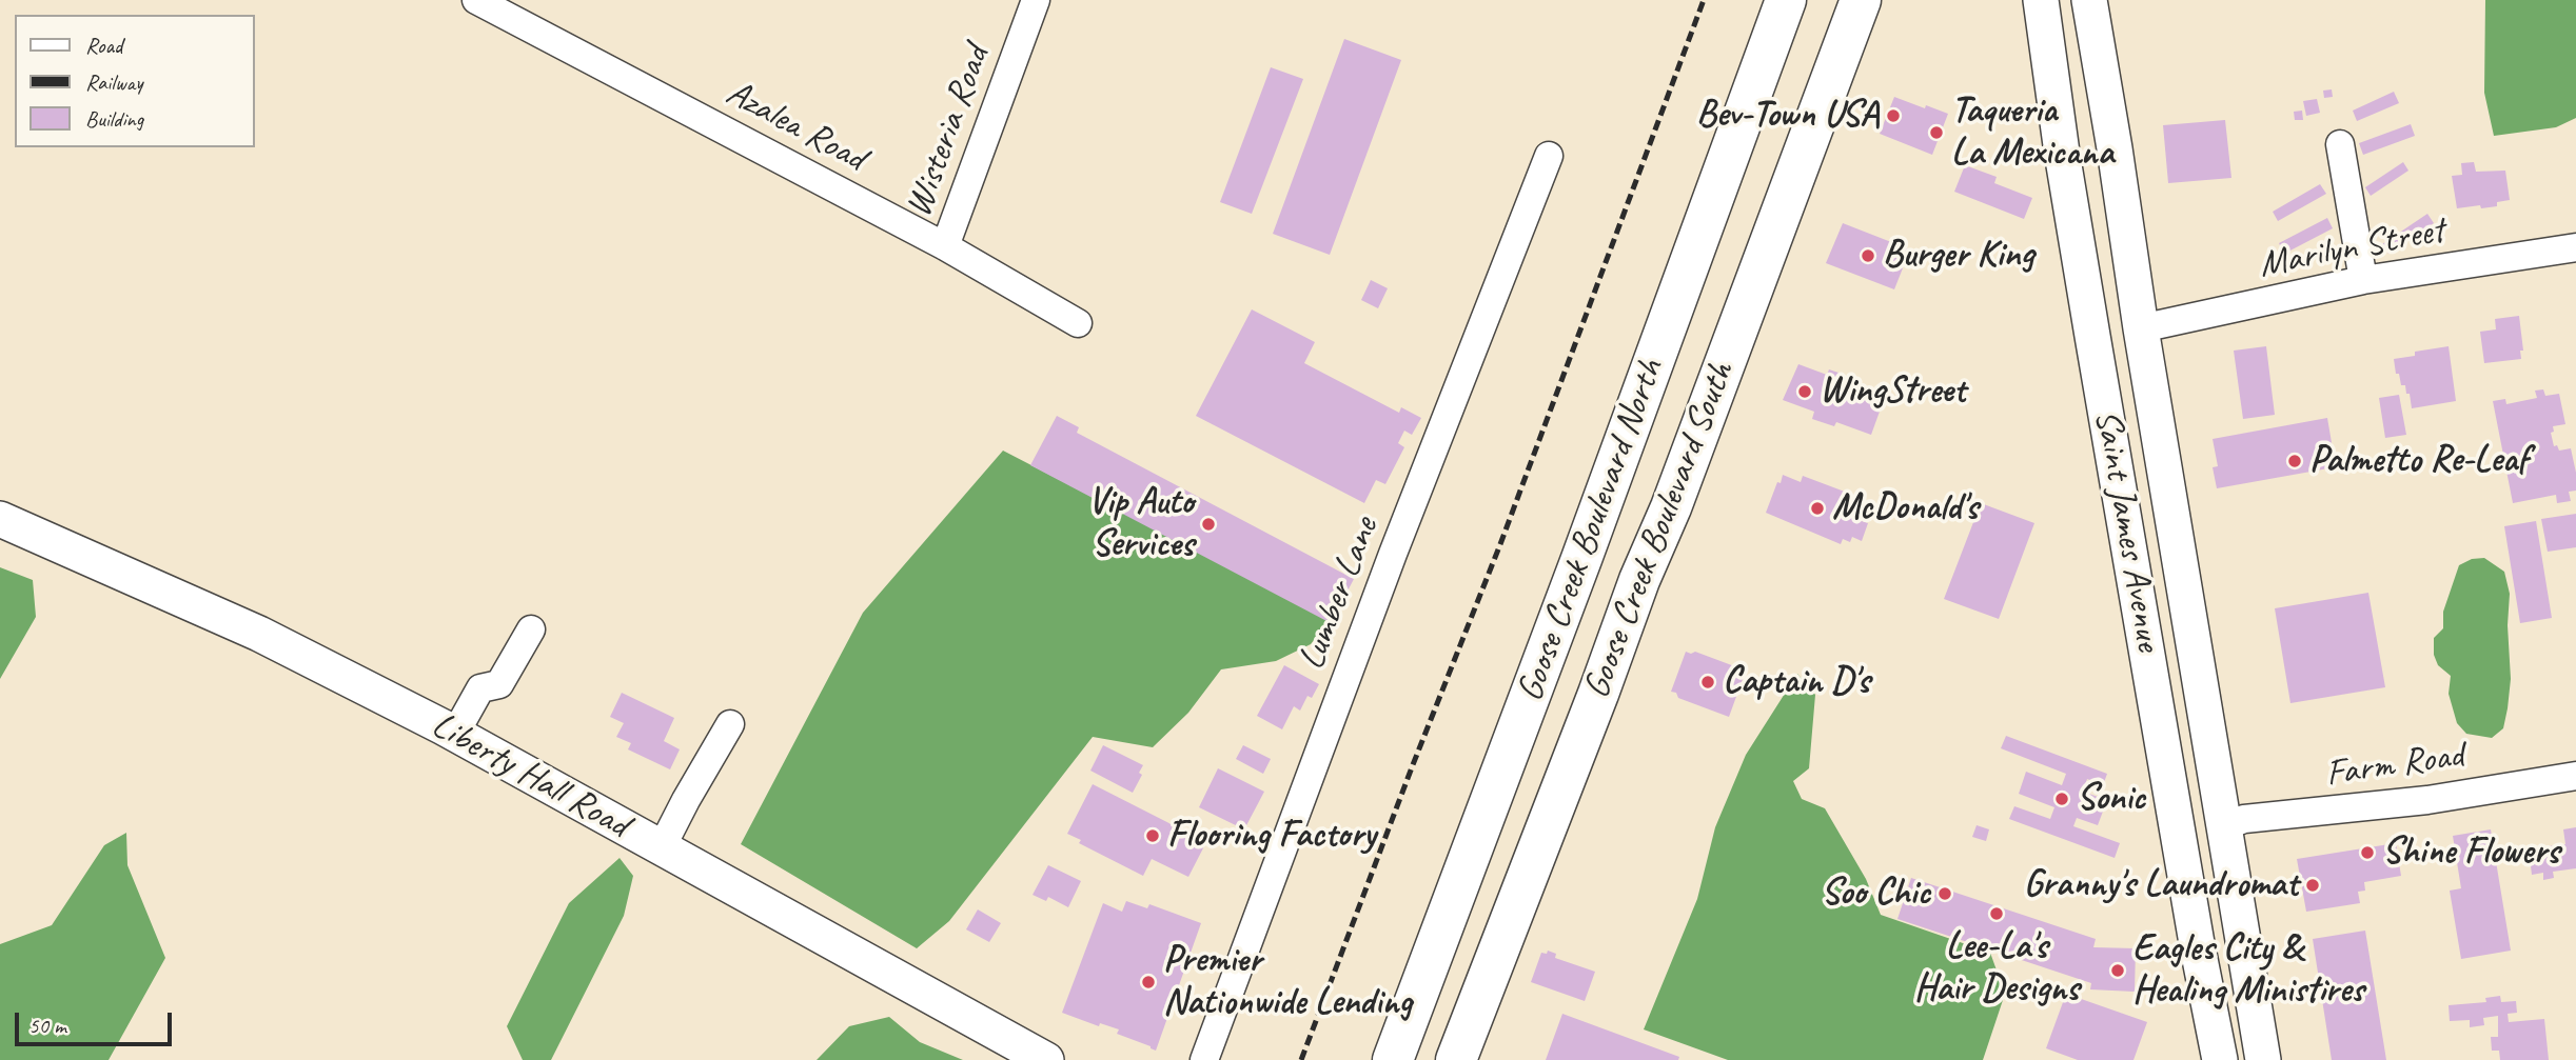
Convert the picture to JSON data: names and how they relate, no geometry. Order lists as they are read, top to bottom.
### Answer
{
  "streets": {
    "highway": ["Goose Creek Boulevard North", "Goose Creek Boulevard South"],
    "main road": ["Saint James Avenue", "Liberty Hall Road"],
    "street": [
      "Azalea Road",
      "Wisteria Road",
      "Marilyn Street",
      "Lumber Lane",
      "Farm Road"
    ]
  },
  "crossings": [
    ["Azalea Road", "Wisteria Road"],
    ["Marilyn Street", "Saint James Avenue"],
    ["Saint James Avenue", "Farm Road"]
  ],
  "places": [
    "Bev-Town USA",
    "Taqueria La Mexicana",
    "Burger King",
    "WingStreet",
    "Palmetto Re-Leaf",
    "McDonald's",
    "Vip Auto Services",
    "Captain D's",
    "Sonic",
    "Flooring Factory",
    "Shine Flowers",
    "Granny's Laundromat",
    "Soo Chic",
    "Lee-La's Hair Designs",
    "Eagles City & Healing Ministires",
    "Premier Nationwide Lending"
  ],
  "legend": ["Road", "Railway", "Building"],
  "scale_bar": "50 m"
}
